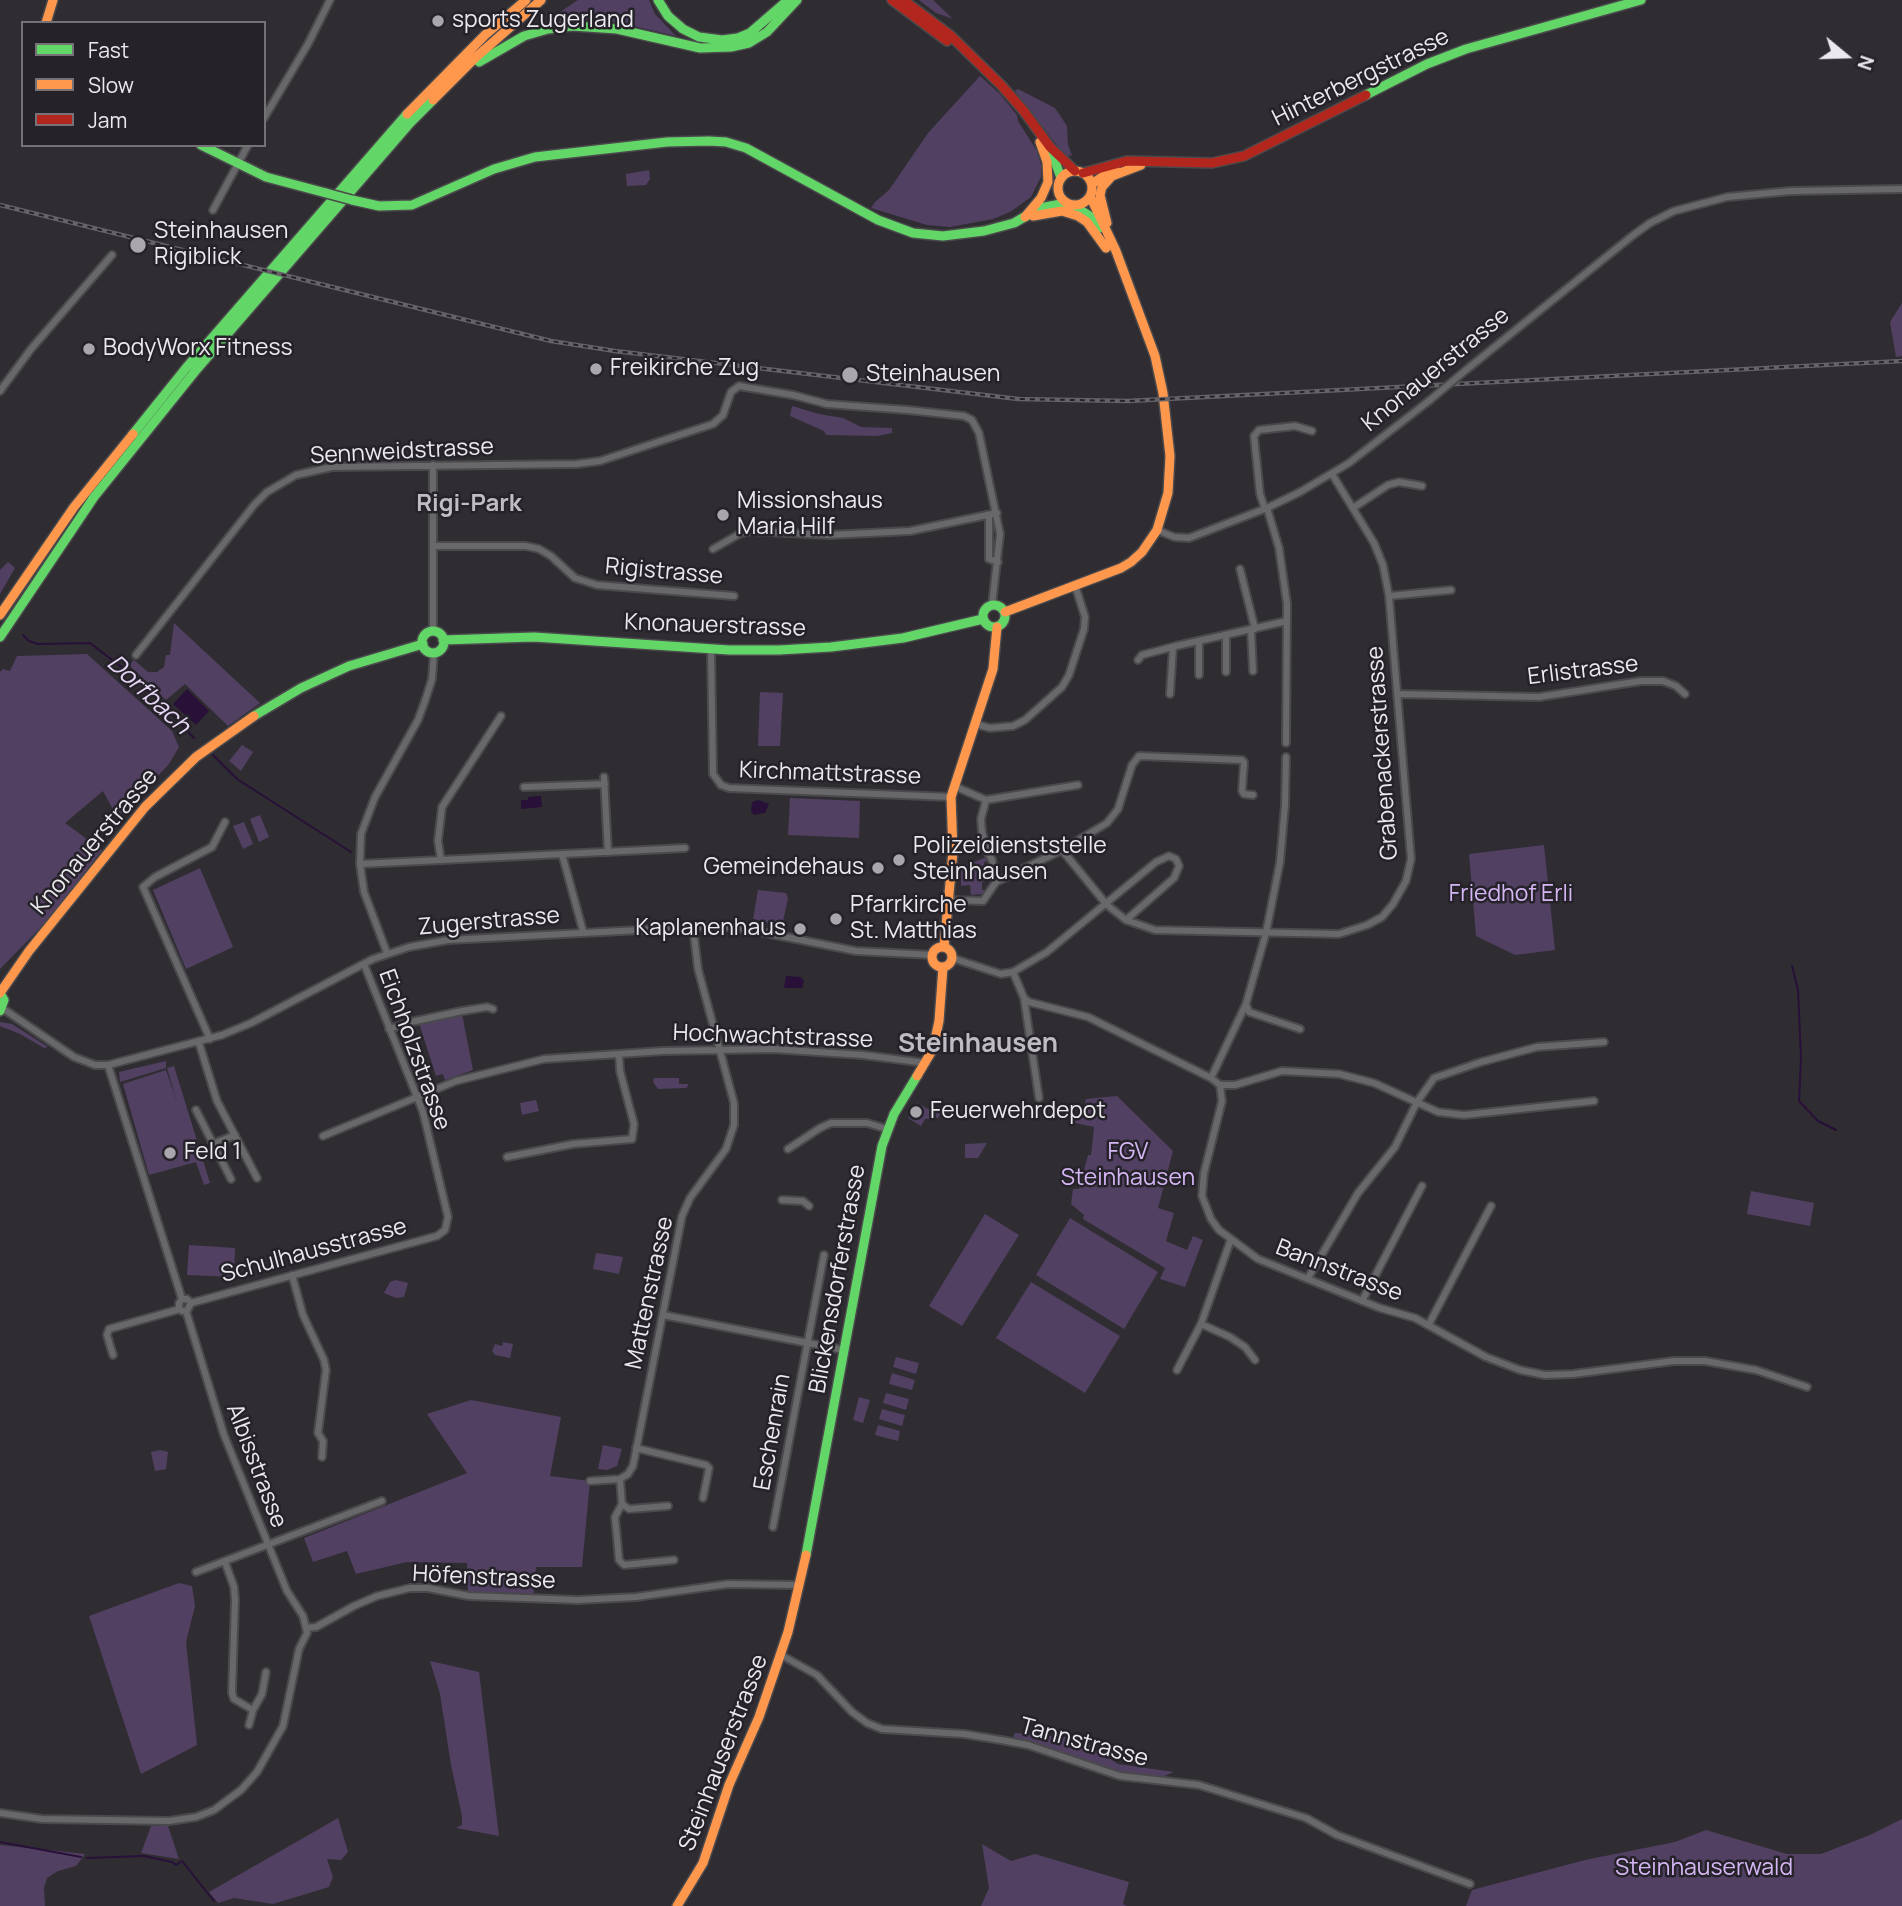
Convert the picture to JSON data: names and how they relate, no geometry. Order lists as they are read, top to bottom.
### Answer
{
  "streets": {
    "main road": [
      "Hinterbergstrasse",
      "Knonauerstrasse",
      "Blickensdorferstrasse",
      "Steinhauserstrasse"
    ],
    "street": [
      "Sennweidstrasse",
      "Rigistrasse",
      "Erlistrasse",
      "Grabenackerstrasse",
      "Kirchmattstrasse",
      "Zugerstrasse",
      "Hochwachtstrasse",
      "Eichholzstrasse",
      "Schulhausstrasse",
      "Bannstrasse",
      "Mattenstrasse",
      "Eschenrain",
      "Albisstrasse",
      "Höfenstrasse",
      "Tannstrasse"
    ]
  },
  "crossings": [
    ["Knonauerstrasse", "Grabenackerstrasse"],
    ["Knonauerstrasse", "Kirchmattstrasse"],
    ["Erlistrasse", "Grabenackerstrasse"],
    ["Zugerstrasse", "Eichholzstrasse"],
    ["Zugerstrasse", "Blickensdorferstrasse"],
    ["Zugerstrasse", "Mattenstrasse"],
    ["Zugerstrasse", "Albisstrasse"],
    ["Hochwachtstrasse", "Eichholzstrasse"],
    ["Hochwachtstrasse", "Blickensdorferstrasse"],
    ["Hochwachtstrasse", "Mattenstrasse"],
    ["Eichholzstrasse", "Schulhausstrasse"],
    ["Schulhausstrasse", "Albisstrasse"],
    ["Blickensdorferstrasse", "Höfenstrasse"],
    ["Blickensdorferstrasse", "Steinhauserstrasse"],
    ["Albisstrasse", "Höfenstrasse"],
    ["Tannstrasse", "Steinhauserstrasse"]
  ],
  "districts": ["Rigi-Park", "Steinhausen"],
  "water": ["Dorfbach"],
  "parks": ["Friedhof Erli", "FGV Steinhausen", "Steinhauserwald"],
  "places": [
    "sports Zugerland",
    "Steinhausen Rigiblick",
    "BodyWorx Fitness",
    "Freikirche Zug",
    "Steinhausen",
    "Missionshaus Maria Hilf",
    "Polizeidienststelle Steinhausen",
    "Gemeindehaus",
    "Pfarrkirche St. Matthias",
    "Kaplanenhaus",
    "Feuerwehrdepot",
    "Feld 1"
  ],
  "legend": ["Fast", "Slow", "Jam"],
  "north": "right"
}
